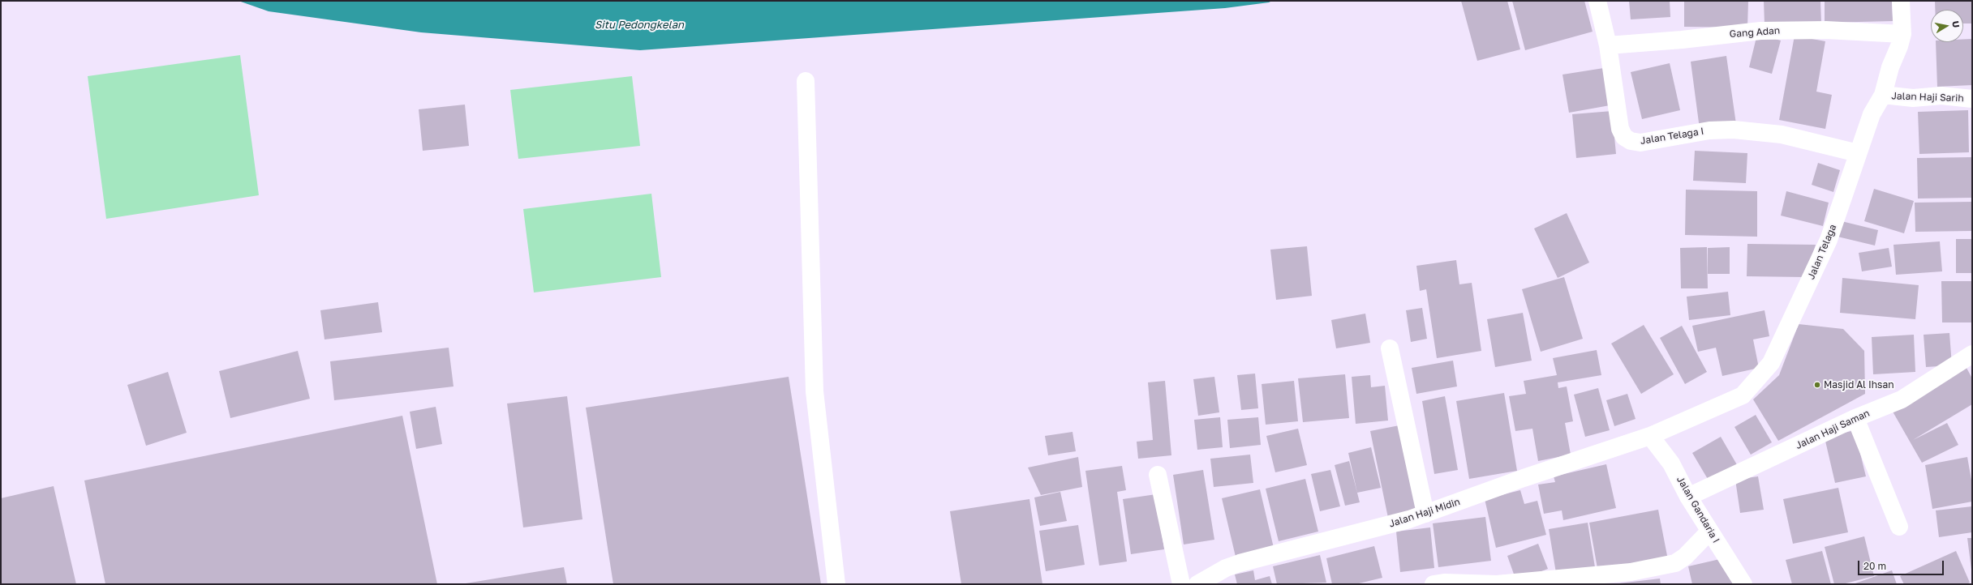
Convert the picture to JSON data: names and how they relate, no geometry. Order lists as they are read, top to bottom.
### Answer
{
  "streets": {
    "street": [
      "Gang Adan",
      "Jalan Haji Sarih",
      "Jalan Telaga I",
      "Jalan Telaga",
      "Jalan Haji Saman",
      "Jalan Gandaria I",
      "Jalan Haji Midin"
    ]
  },
  "crossings": [
    ["Gang Adan", "Jalan Telaga I"],
    ["Gang Adan", "Jalan Telaga"],
    ["Jalan Haji Sarih", "Jalan Telaga"],
    ["Jalan Telaga I", "Jalan Telaga"],
    ["Jalan Telaga", "Jalan Gandaria I"],
    ["Jalan Telaga", "Jalan Haji Midin"],
    ["Jalan Haji Saman", "Jalan Gandaria I"],
    ["Jalan Gandaria I", "Jalan Haji Midin"]
  ],
  "water": ["Situ Pedongkelan"],
  "places": ["Masjid Al Ihsan"],
  "scale_bar": "20 m",
  "north": "right"
}
